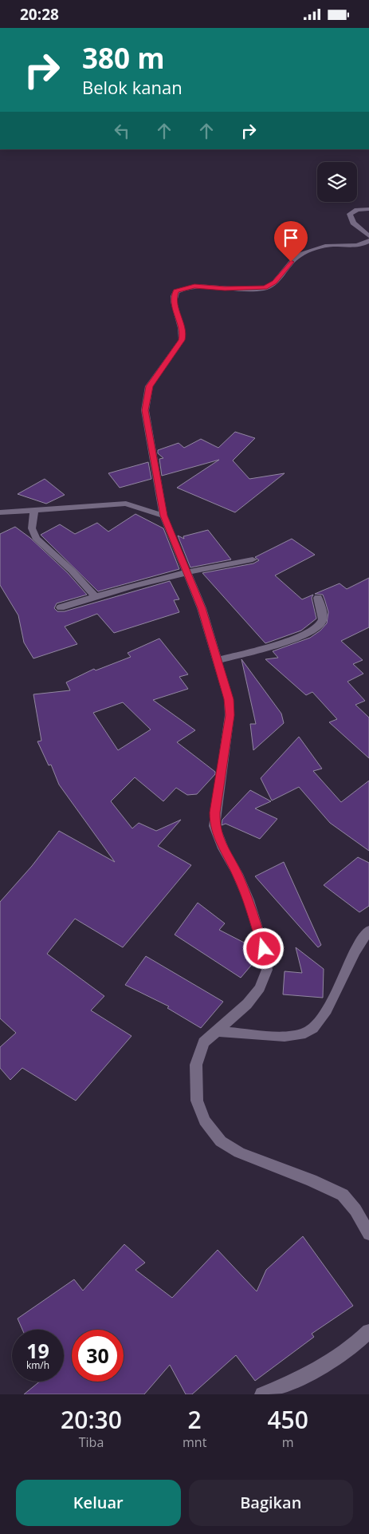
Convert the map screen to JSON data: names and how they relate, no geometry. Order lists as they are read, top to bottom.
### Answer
{
  "page": {
    "status": "20:28",
    "turn": ["380 m", "Belok kanan"],
    "speed": "19 km/h",
    "limit": "30",
    "eta": [
      "20:30",
      "Tiba",
      "2",
      "mnt",
      "450",
      "m"
    ],
    "buttons": ["Keluar", "Bagikan"]
  }
}
